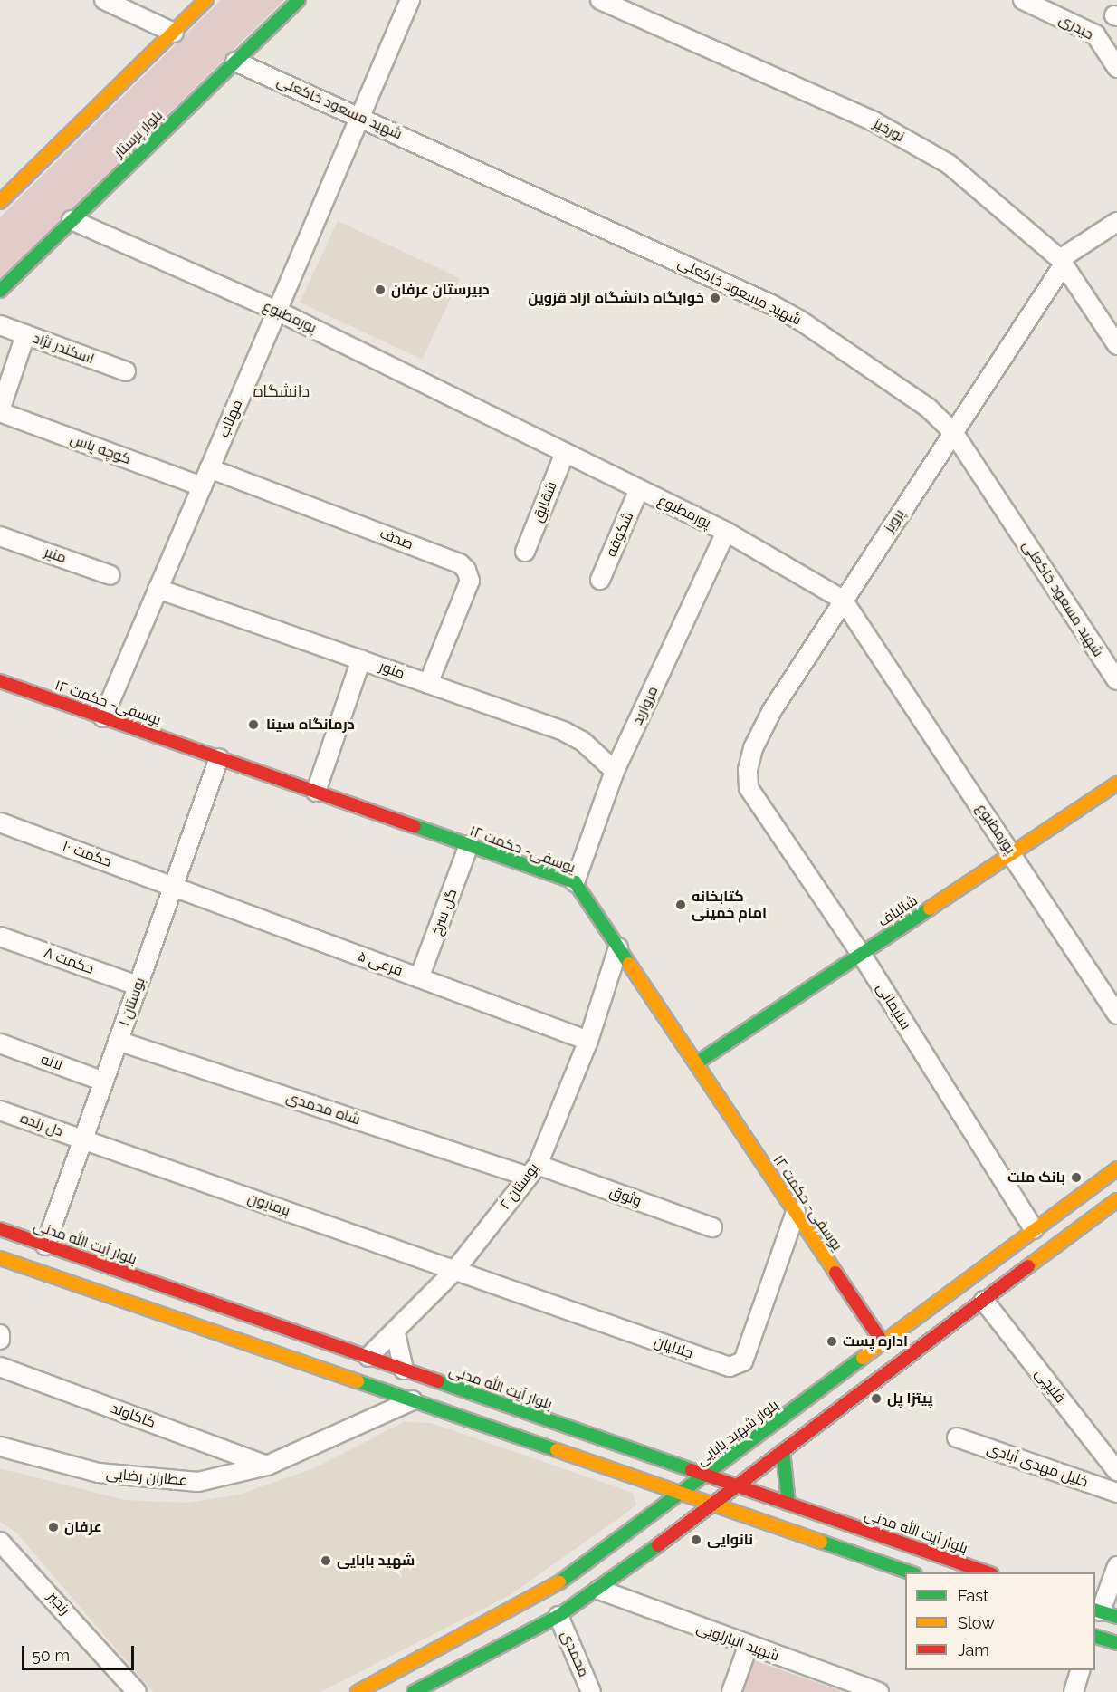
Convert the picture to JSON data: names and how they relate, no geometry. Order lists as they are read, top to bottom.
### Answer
{
  "streets": {
    "street": [
      "حیدری",
      "شهید مسعود خاکعلی",
      "نورخیز",
      "بلوار پرستار",
      "پورمطبوع",
      "اسکندر نژاد",
      "مهتاب",
      "کوچه یاس",
      "شقایق",
      "پرویز",
      "شکوفه",
      "صدف",
      "منیر",
      "منور",
      "یوسفی- حکمت ۱۲",
      "مروارید",
      "حکمت ۱۰",
      "شالباف",
      "گل سرخ",
      "حکمت ۸",
      "فرعی ۵",
      "بوستان ۱",
      "سلیمانی",
      "لاله",
      "شاه محمدی",
      "دل زنده",
      "بوستان ۲",
      "وثوق",
      "برمایون",
      "بلوار آیت الله مدنی",
      "جلالیان",
      "قلیچی",
      "کاکاوند",
      "بلوار شهید بابایی",
      "خلیل مهدی آبادی",
      "عطاران رضایی",
      "رنجبر",
      "شهید انبارلویی",
      "محمدی"
    ]
  },
  "crossings": [
    ["شهید مسعود خاکعلی", "بلوار پرستار"],
    ["شهید مسعود خاکعلی", "مهتاب"],
    ["شهید مسعود خاکعلی", "پرویز"],
    ["نورخیز", "پرویز"],
    ["بلوار پرستار", "پورمطبوع"],
    ["پورمطبوع", "مهتاب"],
    ["پورمطبوع", "شقایق"],
    ["پورمطبوع", "پرویز"],
    ["پورمطبوع", "شکوفه"],
    ["پورمطبوع", "مروارید"],
    ["پورمطبوع", "شالباف"],
    ["مهتاب", "کوچه یاس"],
    ["مهتاب", "صدف"],
    ["مهتاب", "منور"],
    ["مهتاب", "یوسفی- حکمت ۱۲"],
    ["پرویز", "سلیمانی"],
    ["صدف", "منور"],
    ["منور", "مروارید"],
    ["یوسفی- حکمت ۱۲", "مروارید"],
    ["یوسفی- حکمت ۱۲", "شالباف"],
    ["یوسفی- حکمت ۱۲", "گل سرخ"],
    ["یوسفی- حکمت ۱۲", "بوستان ۱"],
    ["یوسفی- حکمت ۱۲", "بوستان ۲"],
    ["یوسفی- حکمت ۱۲", "جلالیان"],
    ["یوسفی- حکمت ۱۲", "بلوار شهید بابایی"],
    ["حکمت ۱۰", "فرعی ۵"],
    ["حکمت ۱۰", "بوستان ۱"],
    ["شالباف", "سلیمانی"],
    ["گل سرخ", "فرعی ۵"],
    ["حکمت ۸", "بوستان ۱"],
    ["فرعی ۵", "بوستان ۱"],
    ["فرعی ۵", "بوستان ۲"],
    ["بوستان ۱", "لاله"],
    ["بوستان ۱", "شاه محمدی"],
    ["بوستان ۱", "دل زنده"],
    ["بوستان ۱", "برمایون"],
    ["بوستان ۱", "بلوار آیت الله مدنی"],
    ["سلیمانی", "بلوار شهید بابایی"],
    ["شاه محمدی", "بوستان ۲"],
    ["شاه محمدی", "وثوق"],
    ["دل زنده", "برمایون"],
    ["بوستان ۲", "وثوق"],
    ["بوستان ۲", "برمایون"],
    ["بوستان ۲", "بلوار آیت الله مدنی"],
    ["بوستان ۲", "جلالیان"],
    ["برمایون", "جلالیان"],
    ["بلوار آیت الله مدنی", "بلوار شهید بابایی"],
    ["کاکاوند", "عطاران رضایی"]
  ],
  "districts": ["دانشگاه"],
  "places": [
    "دبیرستان عرفان",
    "خوابگاه دانشگاه ازاد قزوین",
    "درمانگاه سینا",
    "کتابخانه امام خمینی",
    "بانک ملت",
    "اداره پست",
    "پیتزا پل",
    "عرفان",
    "نانوایی",
    "شهید بابایی"
  ],
  "legend": ["Fast", "Slow", "Jam"],
  "scale_bar": "50 m"
}
